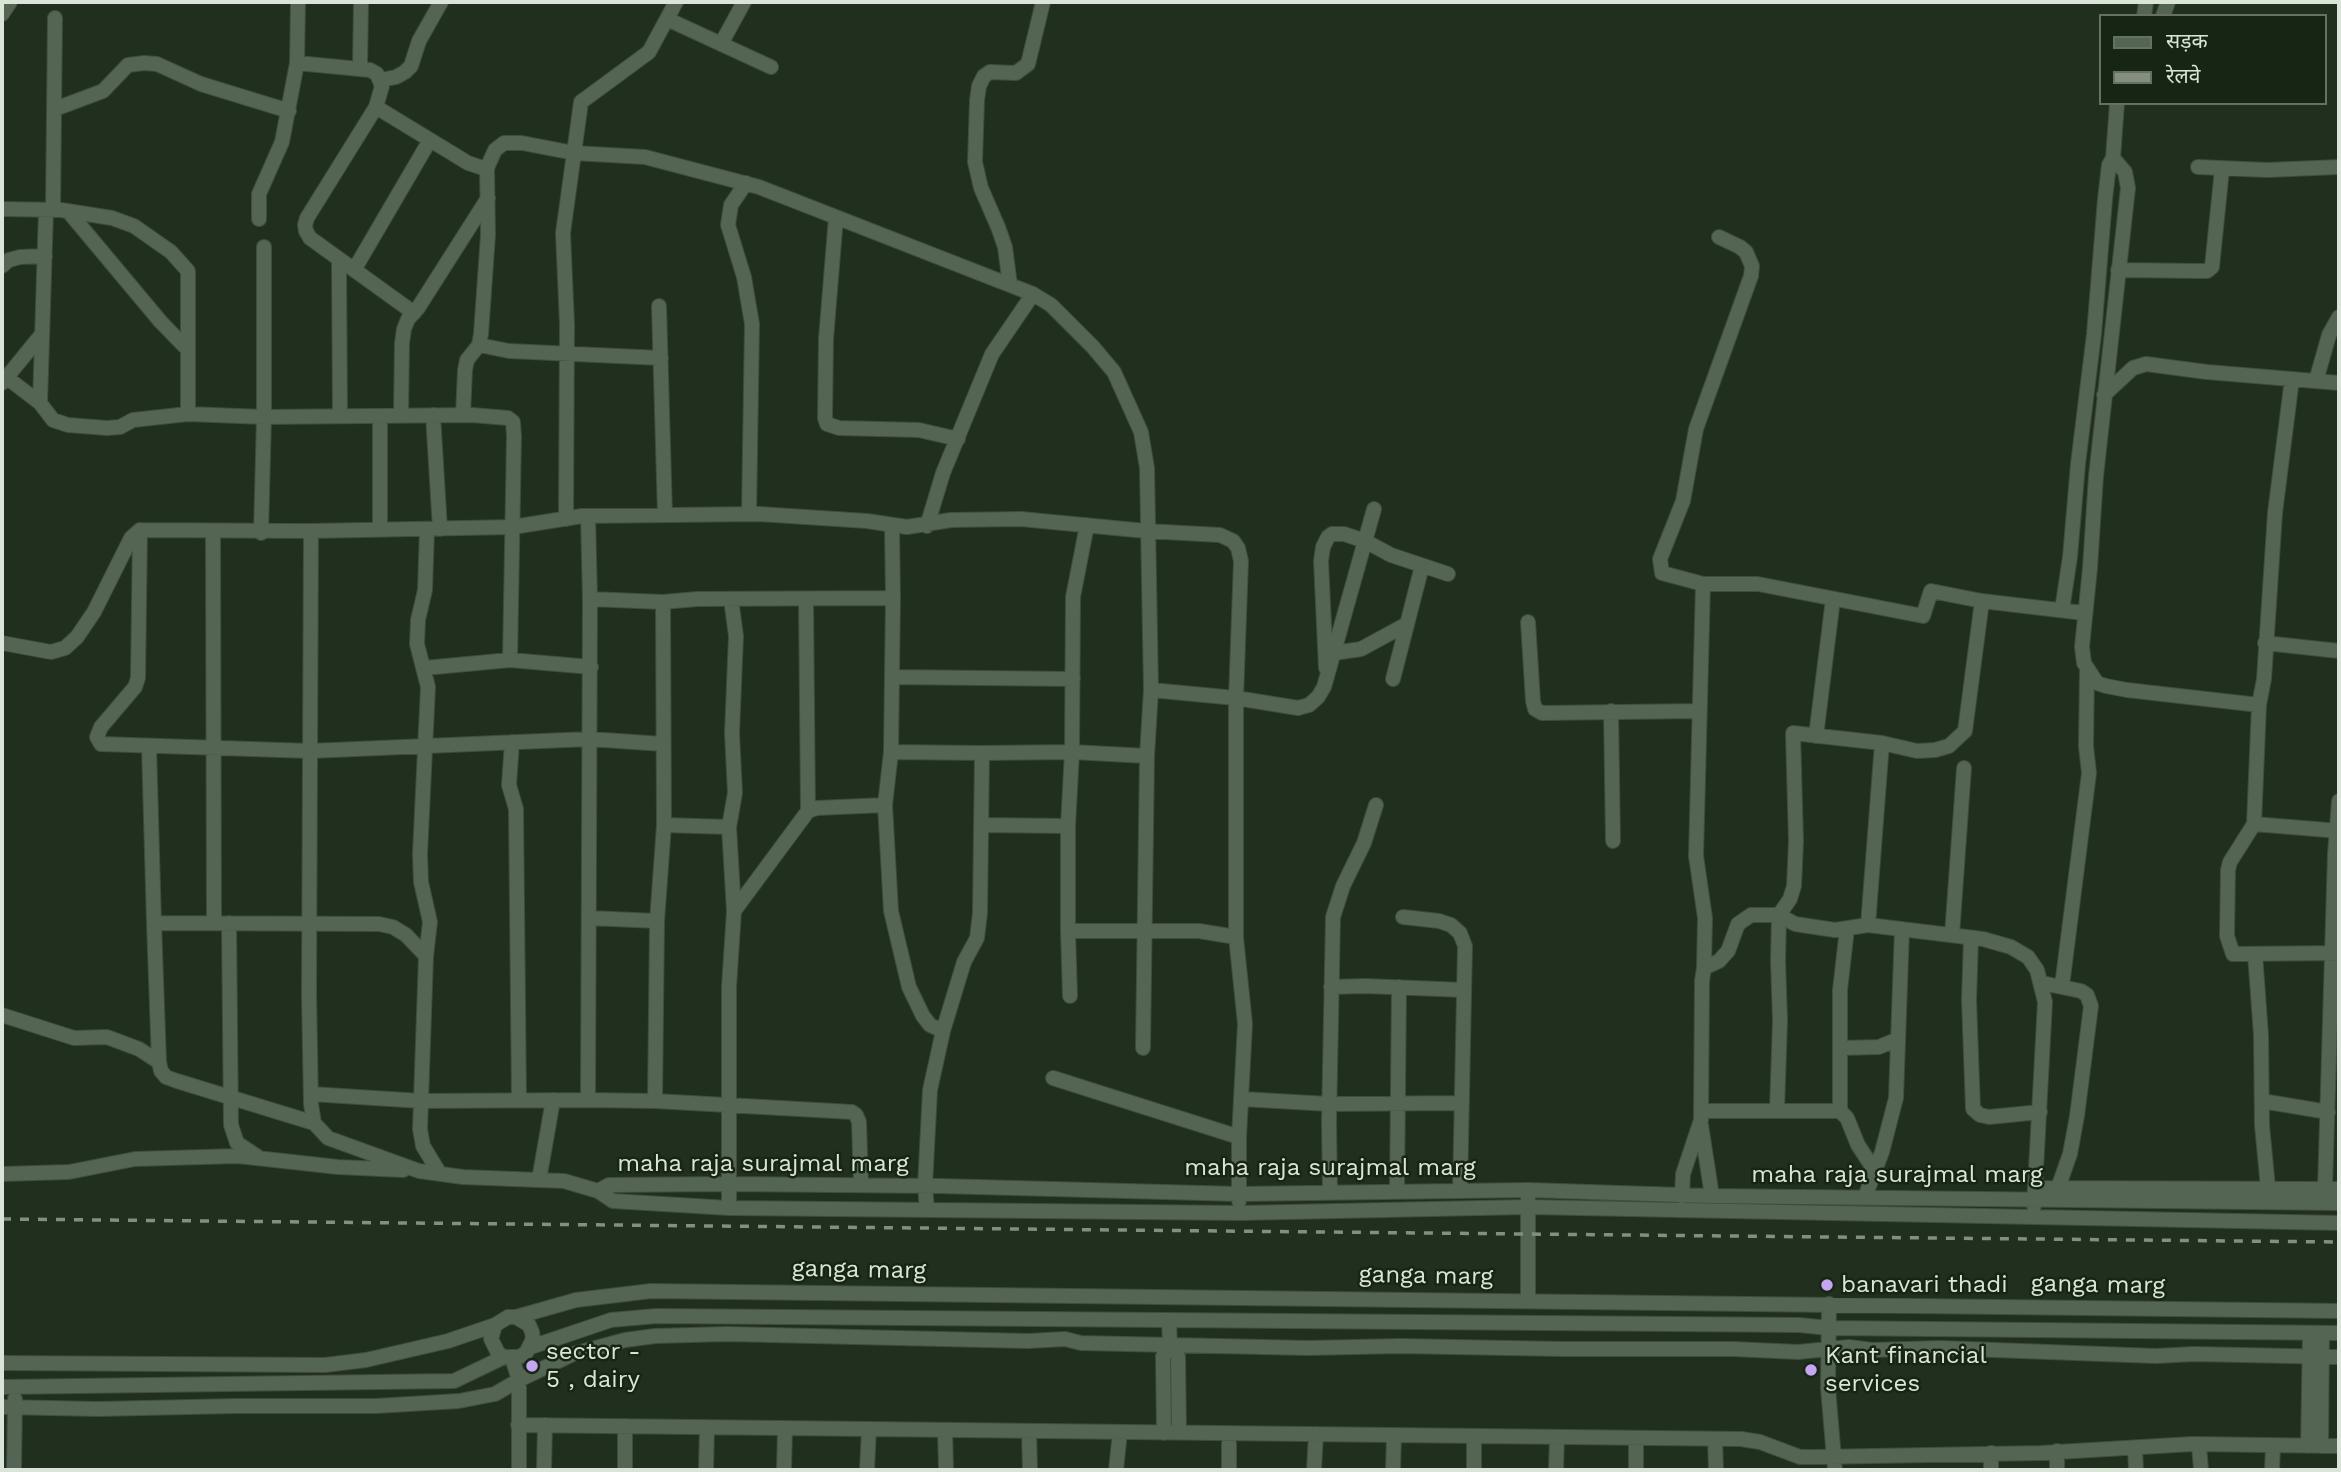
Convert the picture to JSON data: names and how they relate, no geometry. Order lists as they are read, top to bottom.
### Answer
{
  "streets": {
    "street": ["maha raja surajmal marg", "ganga marg"]
  },
  "places": ["banavari thadi", "sector - 5 , dairy", "Kant financial services"],
  "legend": ["सड़क", "रेलवे"]
}
